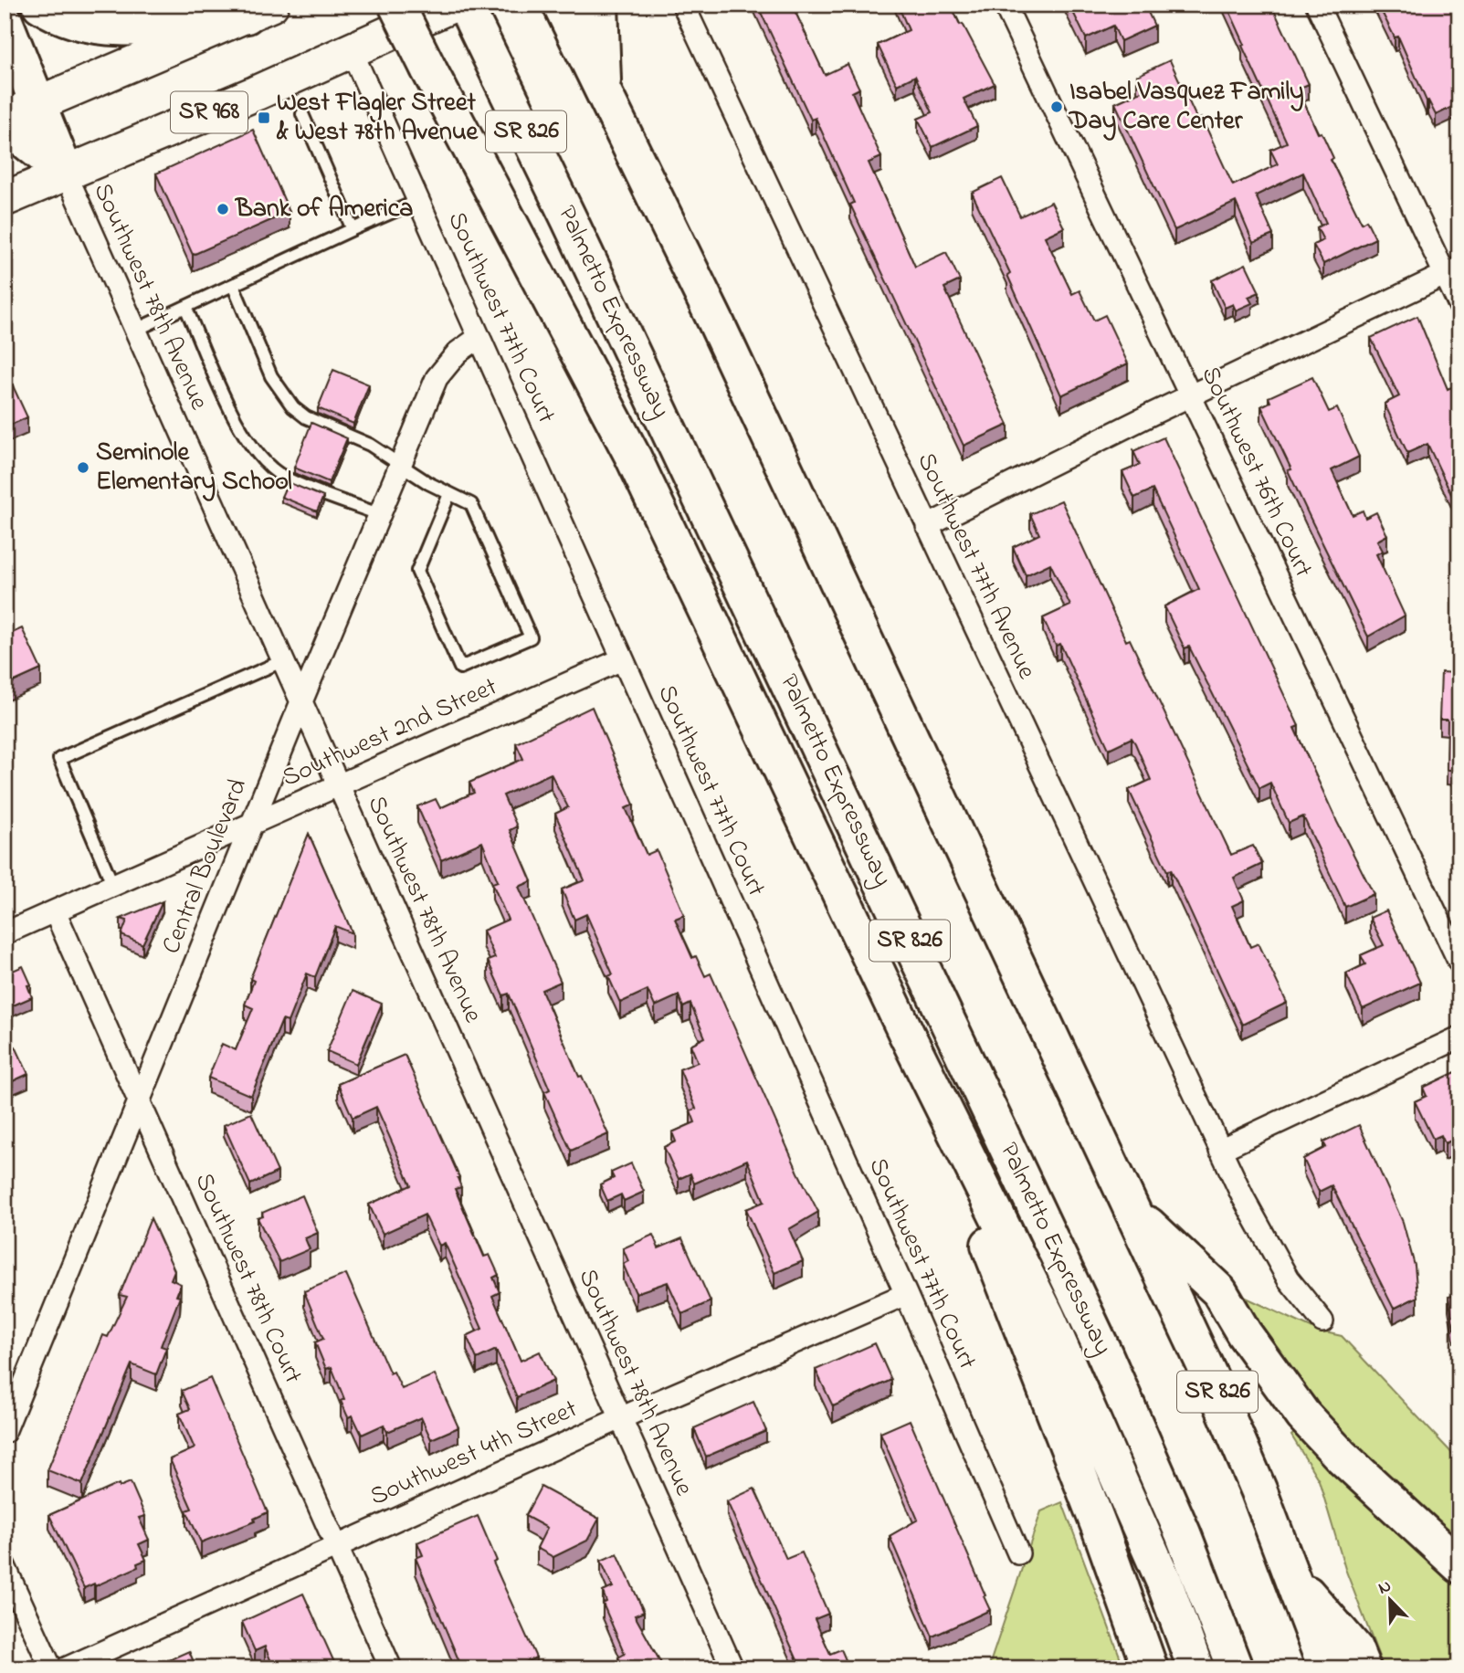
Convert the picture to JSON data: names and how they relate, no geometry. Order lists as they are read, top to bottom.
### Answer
{
  "streets": {
    "highway": ["SR 826", "Palmetto Expressway"],
    "main road": ["SR 968"],
    "street": [
      "Southwest 78th Avenue",
      "Southwest 77th Court",
      "Southwest 76th Court",
      "Southwest 77th Avenue",
      "Southwest 2nd Street",
      "Central Boulevard",
      "Southwest 78th Court",
      "Southwest 4th Street"
    ]
  },
  "crossings": [
    ["SR 968", "Southwest 78th Avenue"],
    ["SR 968", "Southwest 77th Court"],
    ["Southwest 78th Avenue", "Southwest 2nd Street"],
    ["Southwest 78th Avenue", "Central Boulevard"],
    ["Southwest 78th Avenue", "Southwest 4th Street"],
    ["Southwest 77th Court", "Southwest 2nd Street"],
    ["Southwest 77th Court", "Central Boulevard"],
    ["Southwest 77th Court", "Southwest 4th Street"],
    ["Southwest 2nd Street", "Central Boulevard"],
    ["Southwest 2nd Street", "Southwest 78th Court"],
    ["Central Boulevard", "Southwest 78th Court"],
    ["Southwest 78th Court", "Southwest 4th Street"]
  ],
  "places": {
    "other": ["Isabel Vasquez Family Day Care Center", "Bank of America", "Seminole Elementary School"],
    "transit": ["West Flagler Street & West 78th Avenue"]
  },
  "north": "top left"
}
